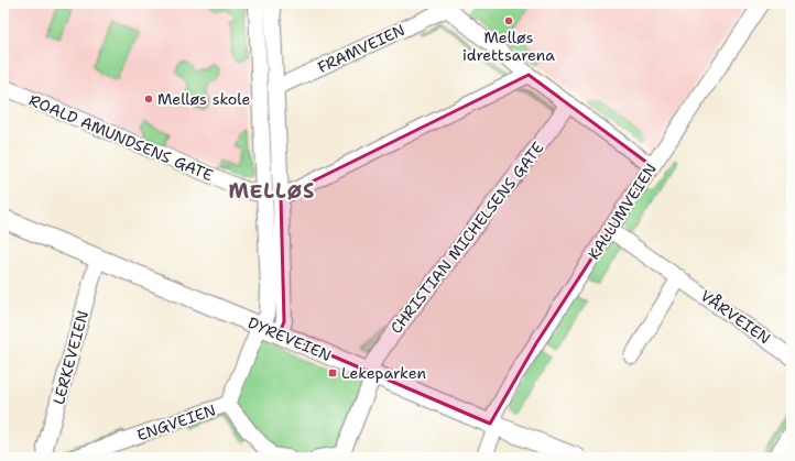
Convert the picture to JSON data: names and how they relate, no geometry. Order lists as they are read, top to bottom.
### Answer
{
  "streets": {
    "main road": ["DYREVEIEN"],
    "street": [
      "FRAMVEIEN",
      "ROALD AMUNDSENS GATE",
      "KALLUMVEIEN",
      "CHRISTIAN MICHELSENS GATE",
      "VÅRVEIEN",
      "LERKEVEIEN",
      "ENGVEIEN"
    ]
  },
  "crossings": [
    ["KALLUMVEIEN", "VÅRVEIEN"],
    ["KALLUMVEIEN", "DYREVEIEN"],
    ["CHRISTIAN MICHELSENS GATE", "DYREVEIEN"],
    ["DYREVEIEN", "LERKEVEIEN"]
  ],
  "districts": ["MELLØS"],
  "places": {
    "other": ["Melløs idrettsarena", "Melløs skole"],
    "transit": ["Lekeparken"]
  }
}
